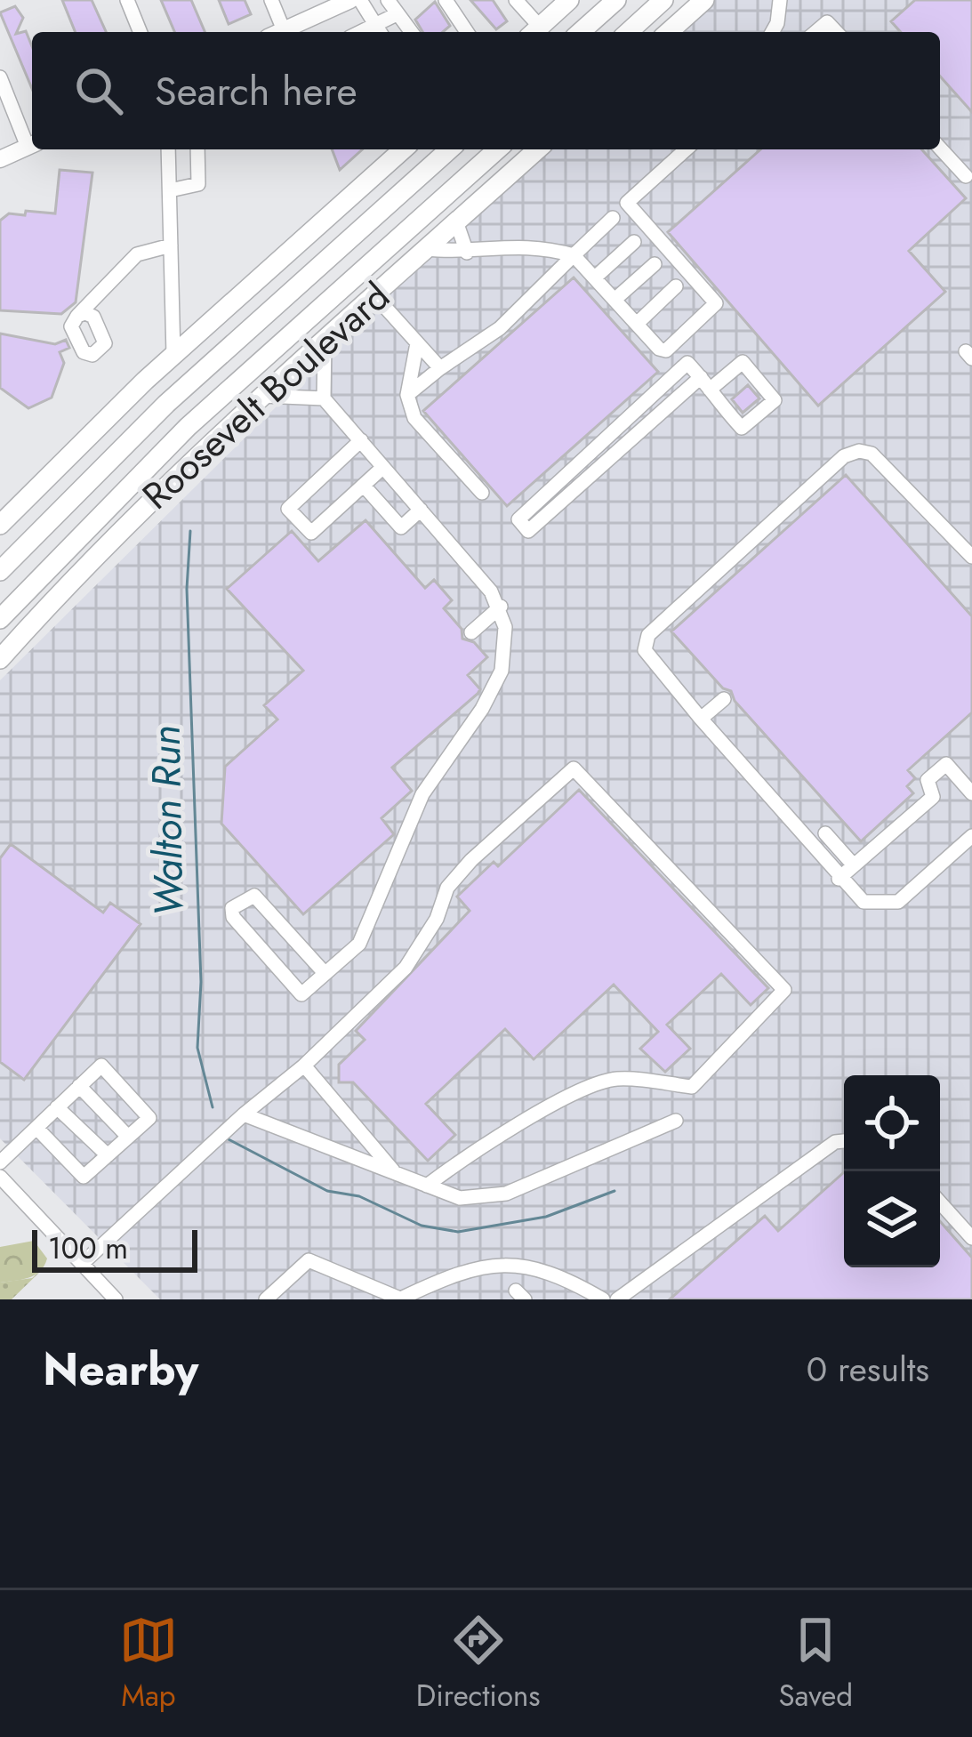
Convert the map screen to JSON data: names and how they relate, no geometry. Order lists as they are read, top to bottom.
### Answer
{
  "streets": {
    "highway": ["Roosevelt Boulevard"]
  },
  "water": ["Walton Run"],
  "scale_bar": "100 m",
  "page": {
    "search": "Search here",
    "scale": "100 m",
    "heading": ["Nearby", "0 results"],
    "nav": ["Map", "Directions", "Saved"]
  }
}
